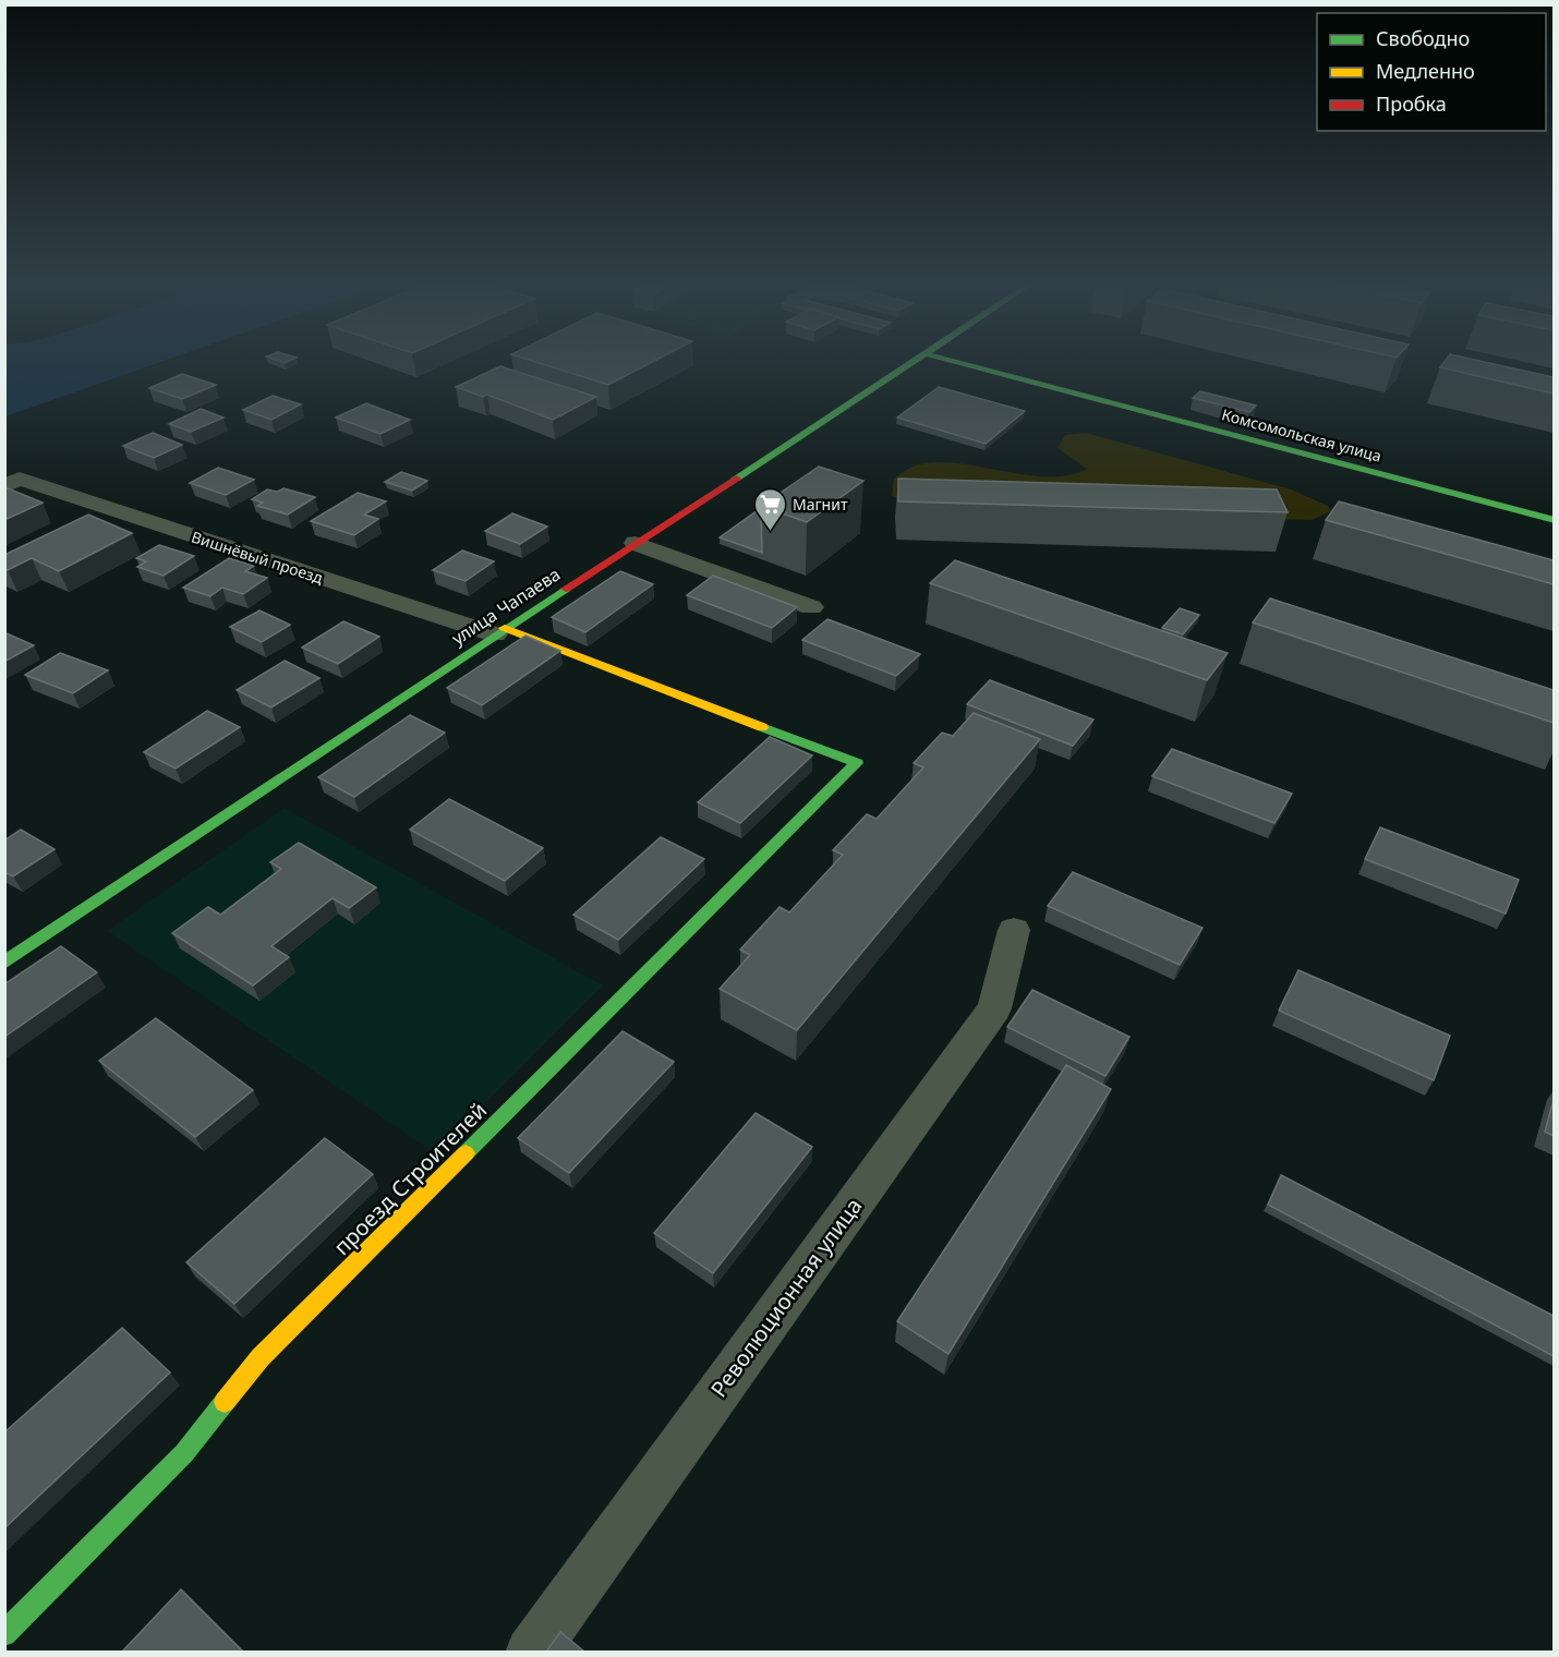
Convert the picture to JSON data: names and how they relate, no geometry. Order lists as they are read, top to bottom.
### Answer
{
  "streets": {
    "street": [
      "Комсомольская улица",
      "Вишнёвый проезд",
      "улица Чапаева",
      "проезд Строителей",
      "Революционная улица"
    ]
  },
  "crossings": [
    ["Вишнёвый проезд", "улица Чапаева"],
    ["Вишнёвый проезд", "проезд Строителей"],
    ["улица Чапаева", "проезд Строителей"]
  ],
  "places": {
    "supermarket": ["Магнит"]
  },
  "legend": ["Свободно", "Медленно", "Пробка"]
}
